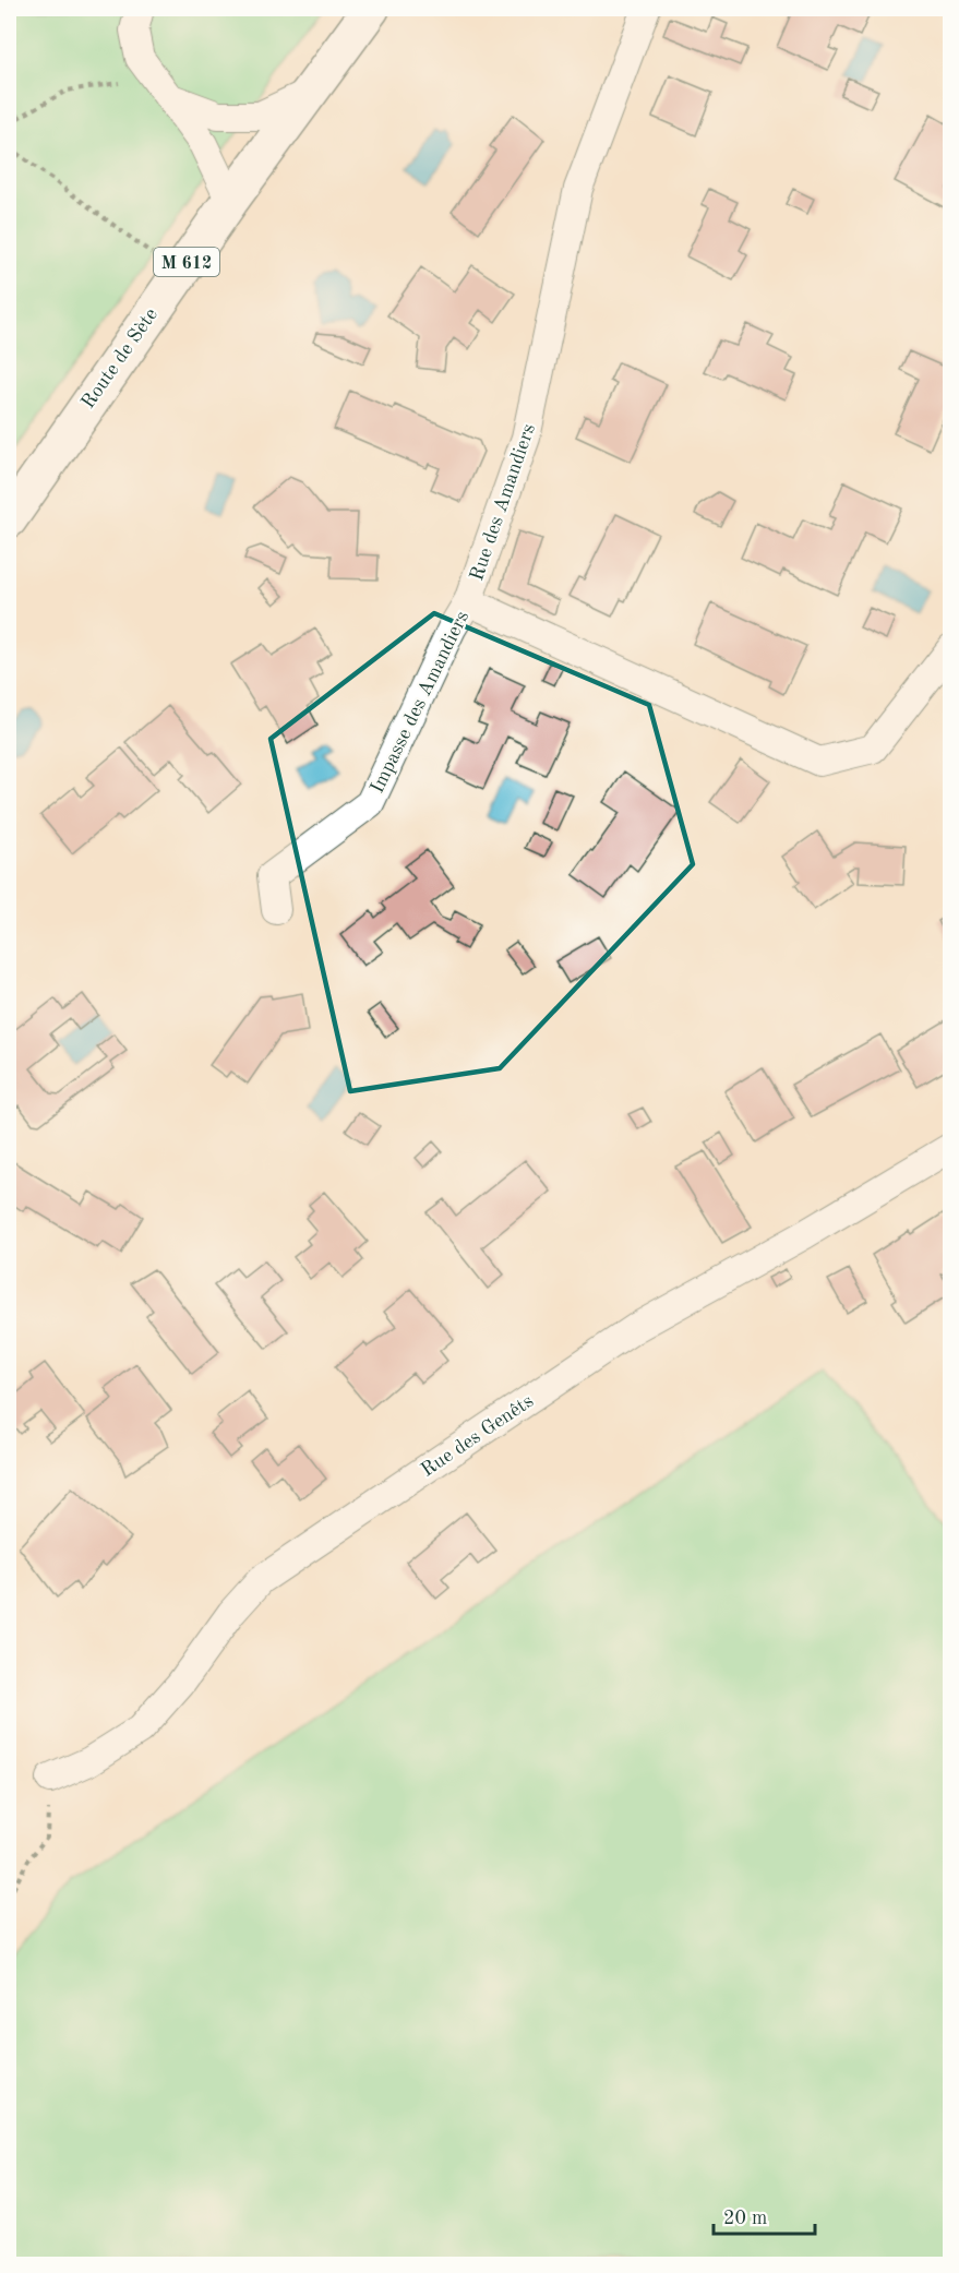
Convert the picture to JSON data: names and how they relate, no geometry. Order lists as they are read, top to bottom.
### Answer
{
  "streets": {
    "main road": ["M 612", "Route de Sète"],
    "street": ["Rue des Amandiers", "Impasse des Amandiers", "Rue des Genêts"]
  },
  "crossings": [
    ["Rue des Amandiers", "Impasse des Amandiers"]
  ],
  "scale_bar": "20 m"
}
